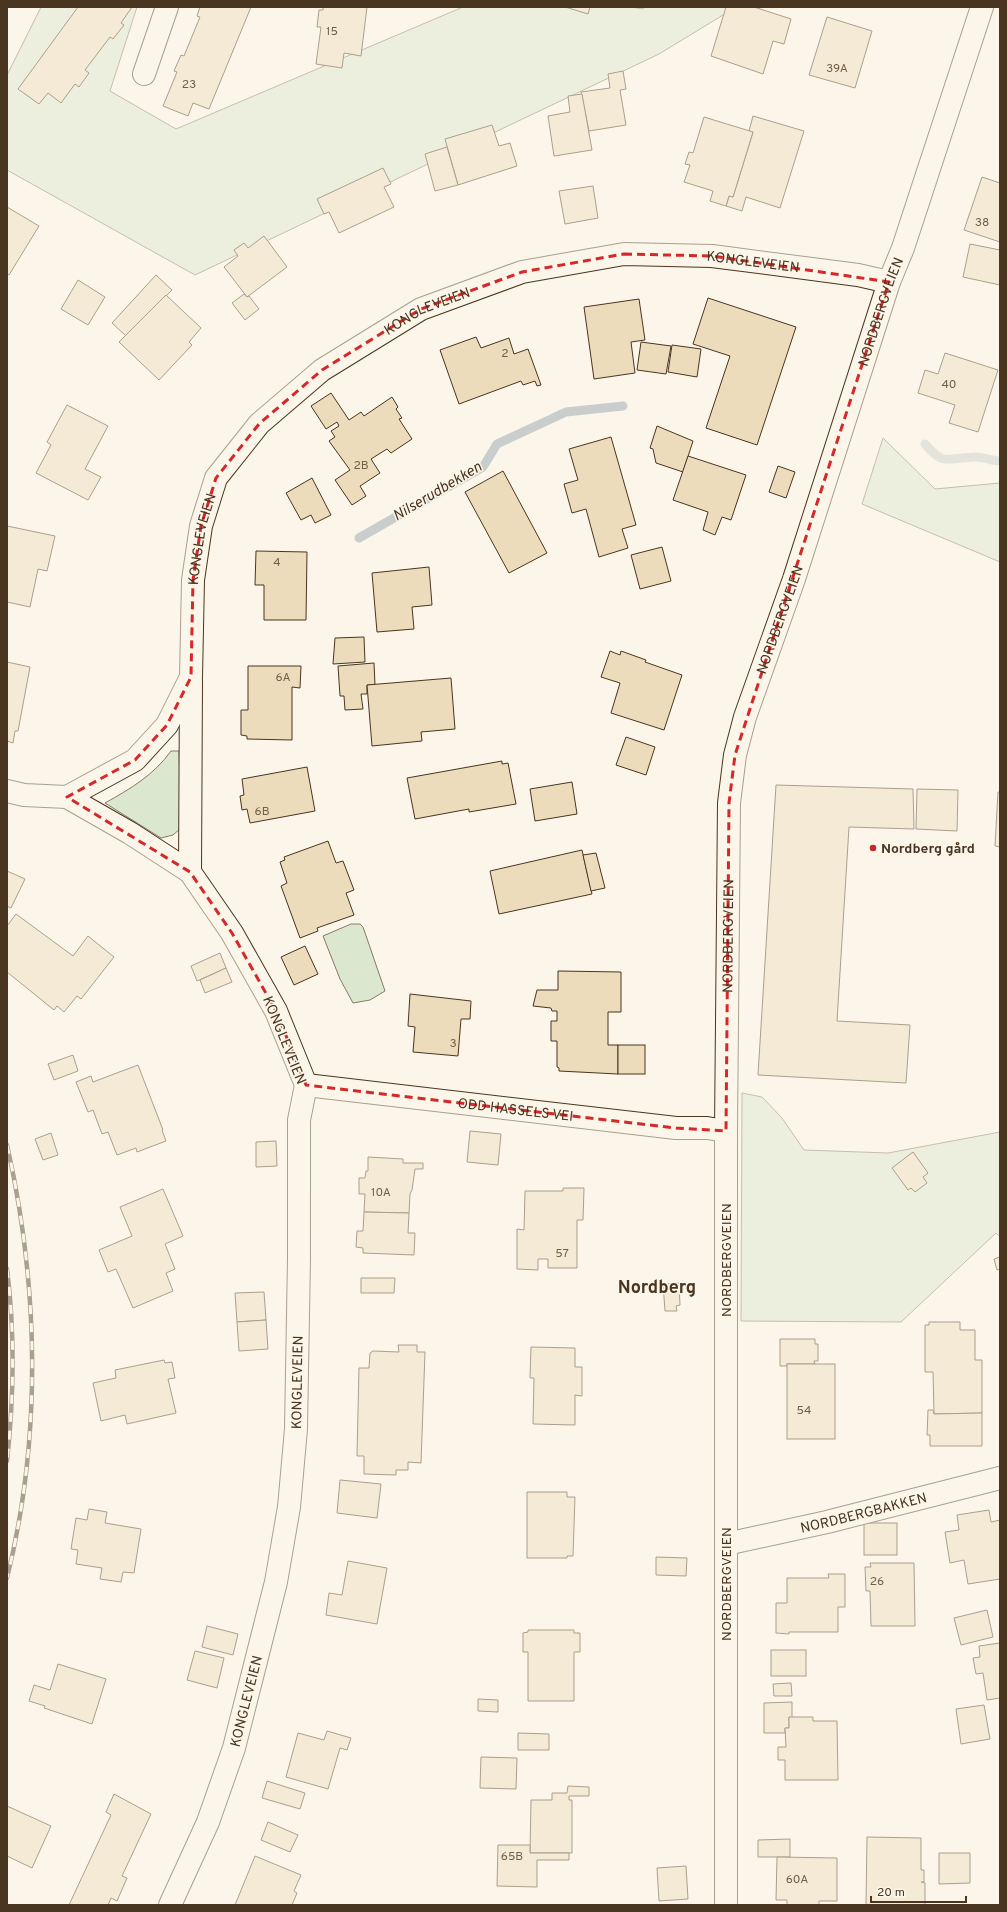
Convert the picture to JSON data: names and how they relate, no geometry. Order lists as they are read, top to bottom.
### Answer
{
  "streets": {
    "street": [
      "KONGLEVEIEN",
      "NORDBERGVEIEN",
      "ODD HASSELS VEI",
      "NORDBERGBAKKEN"
    ]
  },
  "crossings": [
    ["KONGLEVEIEN", "NORDBERGVEIEN"],
    ["KONGLEVEIEN", "ODD HASSELS VEI"],
    ["NORDBERGVEIEN", "ODD HASSELS VEI"],
    ["NORDBERGVEIEN", "NORDBERGBAKKEN"]
  ],
  "districts": ["Nordberg"],
  "water": ["Nilserudbekken"],
  "places": ["Nordberg gård"],
  "house_numbers": [
    "15",
    "39A",
    "23",
    "38",
    "2",
    "40",
    "2B",
    "4",
    "6A",
    "6B",
    "3",
    "10A",
    "57",
    "54",
    "26",
    "65B",
    "60A"
  ],
  "scale_bar": "20 m"
}
